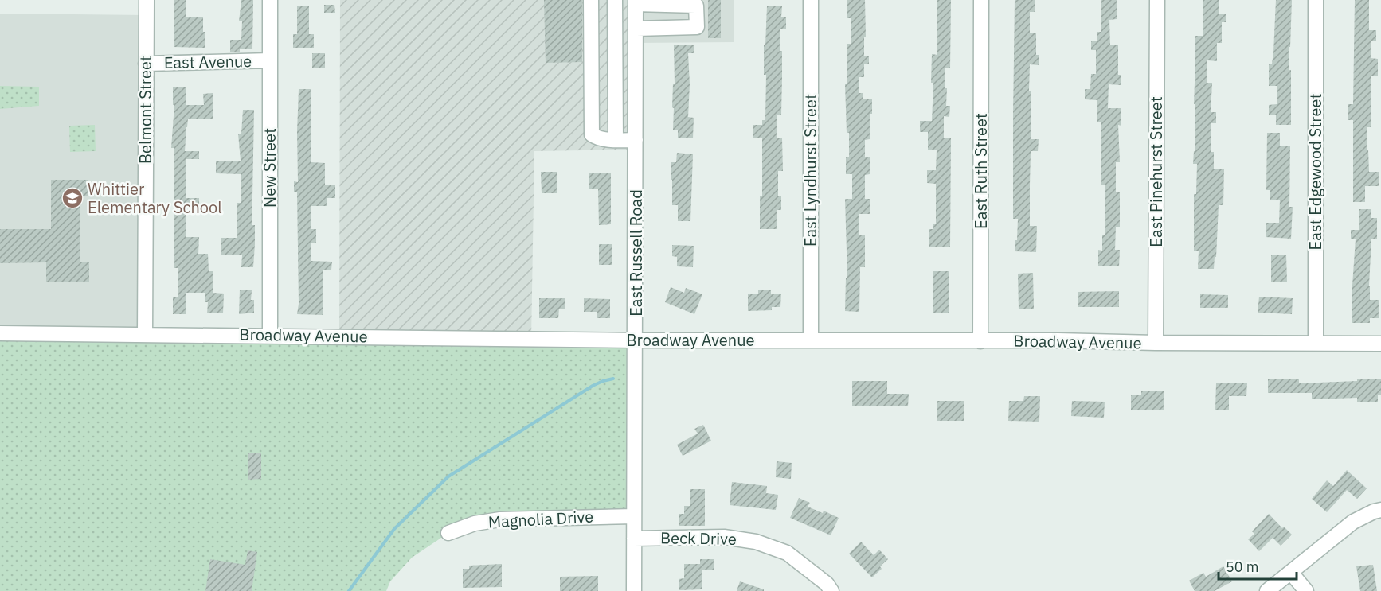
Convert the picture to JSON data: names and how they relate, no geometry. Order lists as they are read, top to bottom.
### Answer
{
  "streets": {
    "street": [
      "East Avenue",
      "Belmont Street",
      "New Street",
      "East Lyndhurst Street",
      "East Ruth Street",
      "East Pinehurst Street",
      "East Edgewood Street",
      "East Russell Road",
      "Broadway Avenue",
      "Magnolia Drive",
      "Beck Drive"
    ]
  },
  "crossings": [
    ["East Avenue", "Belmont Street"],
    ["East Avenue", "New Street"],
    ["Belmont Street", "Broadway Avenue"],
    ["New Street", "Broadway Avenue"],
    ["East Lyndhurst Street", "Broadway Avenue"],
    ["East Ruth Street", "Broadway Avenue"],
    ["East Pinehurst Street", "Broadway Avenue"],
    ["East Edgewood Street", "Broadway Avenue"],
    ["East Russell Road", "Broadway Avenue"],
    ["East Russell Road", "Magnolia Drive"],
    ["East Russell Road", "Beck Drive"]
  ],
  "places": {
    "school or university": ["Whittier Elementary School"]
  },
  "scale_bar": "50 m"
}
